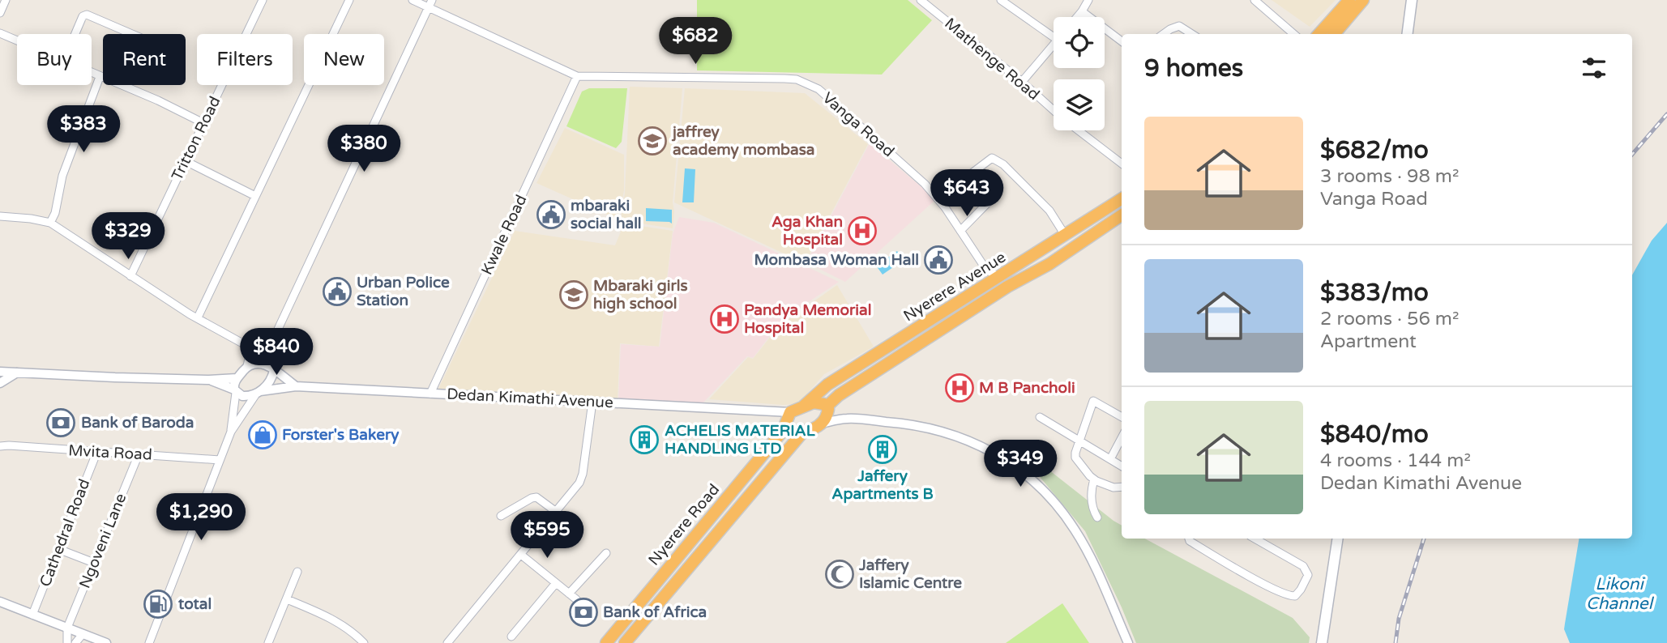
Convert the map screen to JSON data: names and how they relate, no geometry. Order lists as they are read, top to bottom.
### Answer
{
  "streets": {
    "highway": ["Nyerere Avenue", "Nyerere Road"],
    "street": [
      "Mathenge Road",
      "Vanga Road",
      "Tritton Road",
      "Kwale Road",
      "Dedan Kimathi Avenue",
      "Mvita Road",
      "Cathedral Road",
      "Ngoveni Lane"
    ]
  },
  "crossings": [
    ["Vanga Road", "Kwale Road"],
    ["Vanga Road", "Nyerere Avenue"],
    ["Kwale Road", "Dedan Kimathi Avenue"],
    ["Dedan Kimathi Avenue", "Nyerere Road"],
    ["Mvita Road", "Cathedral Road"],
    ["Mvita Road", "Ngoveni Lane"]
  ],
  "water": ["Likoni Channel"],
  "places": {
    "school or university": ["jaffrey academy mombasa", "Mbaraki girls high school"],
    "public building": ["mbaraki social hall", "Mombasa Woman Hall", "Urban Police Station"],
    "hospital": ["Aga Khan Hospital", "Pandya Memorial Hospital", "M B Pancholi"],
    "bank": ["Bank of Baroda", "Bank of Africa"],
    "shop": ["Forster's Bakery"],
    "building": ["ACHELIS MATERIAL HANDLING LTD", "Jaffery Apartments B"],
    "mosque": ["Jaffery Islamic Centre"],
    "fuel station": ["total"]
  },
  "page": {
    "price": [
      "$682",
      "$383",
      "$380",
      "$643",
      "$329",
      "$840",
      "$349",
      "$1,290",
      "$595"
    ],
    "chip": [
      "Buy",
      "Rent",
      "Filters",
      "New"
    ],
    "heading": "9 homes",
    "list": [
      {
        "name": "$682/mo",
        "note": "3 rooms · 98 m² · Vanga Road"
      },
      {
        "name": "$383/mo",
        "note": "2 rooms · 56 m² · Apartment"
      },
      {
        "name": "$840/mo",
        "note": "4 rooms · 144 m² · Dedan Kimathi Avenue"
      }
    ]
  }
}
